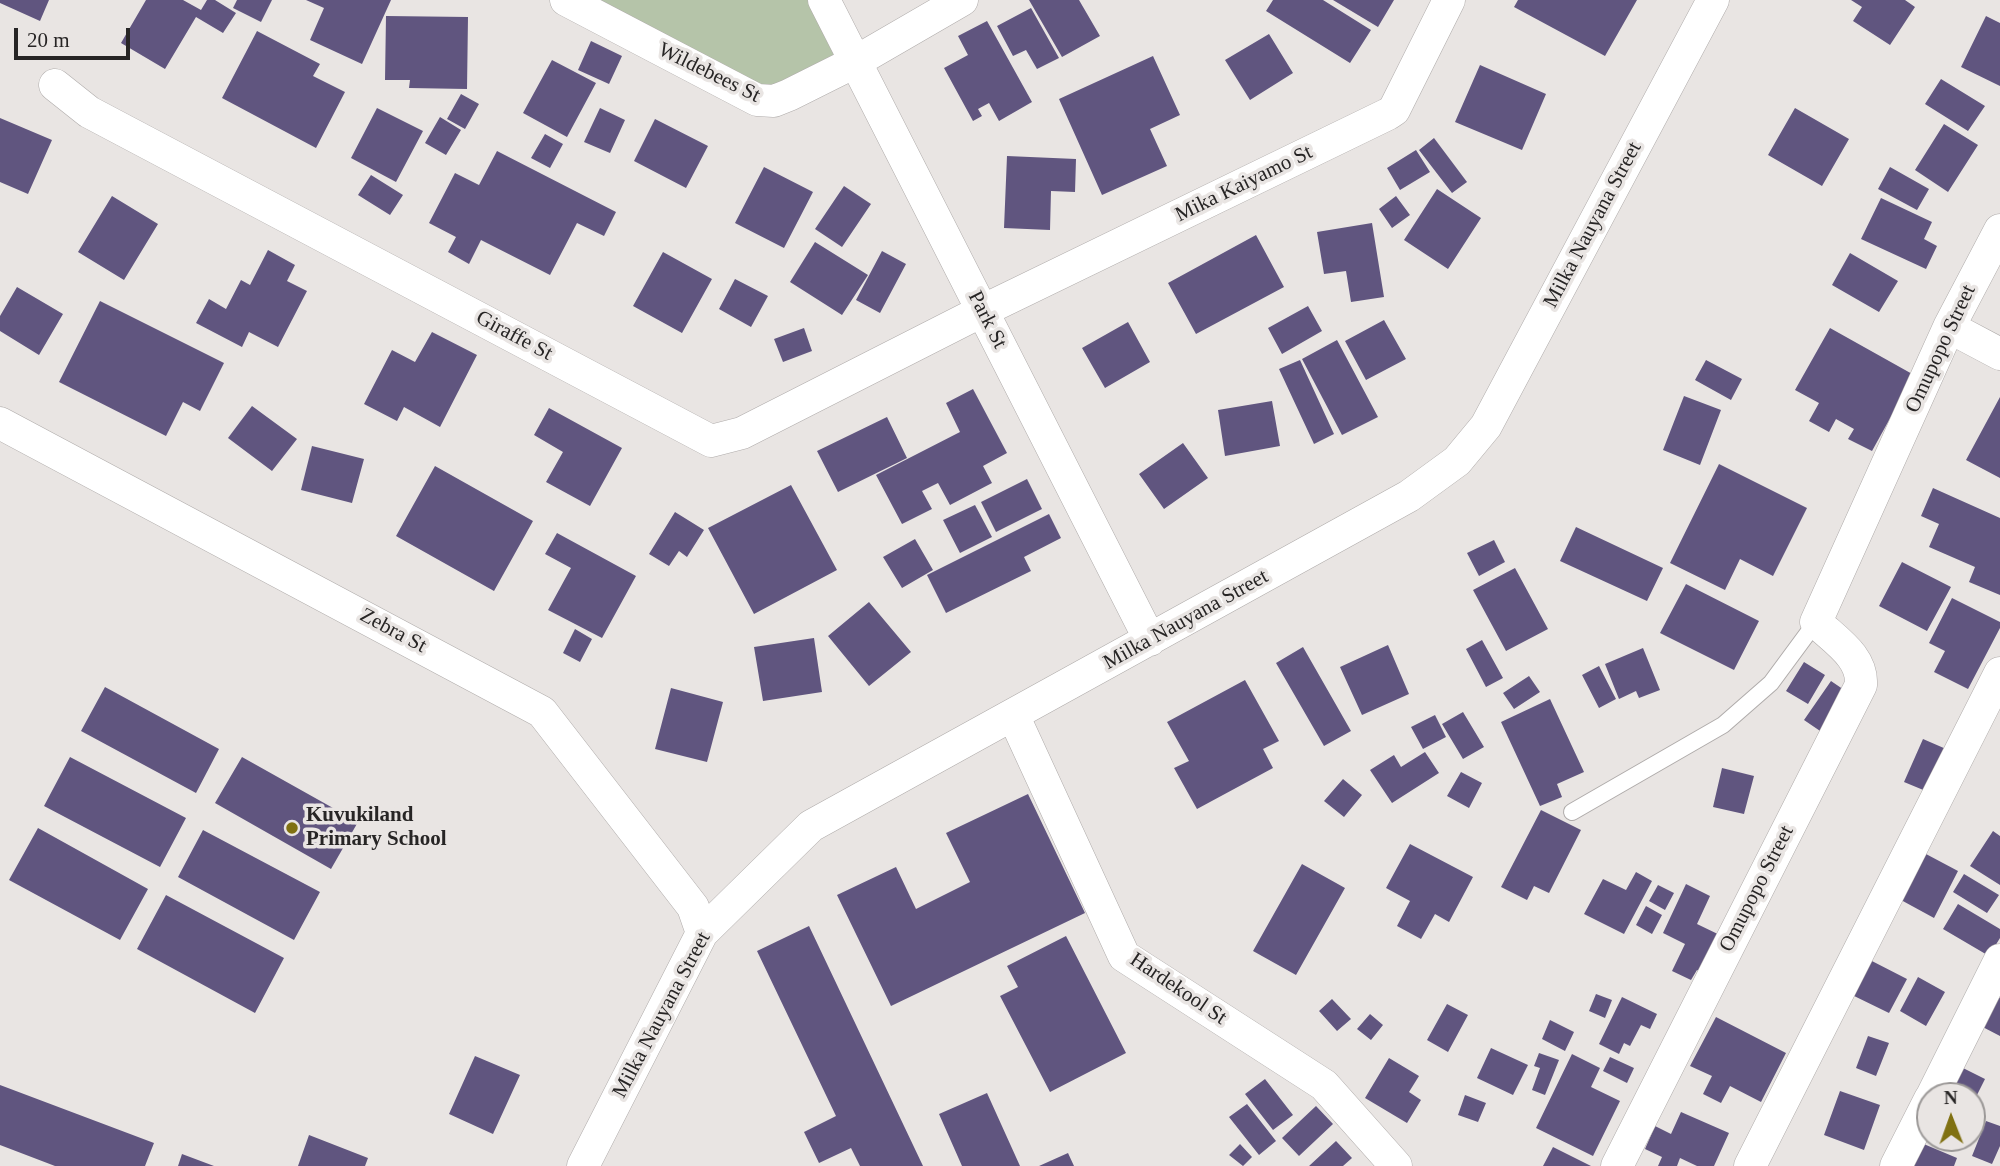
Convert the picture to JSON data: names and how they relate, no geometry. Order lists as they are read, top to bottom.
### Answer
{
  "streets": {
    "street": [
      "Wildebees St",
      "Mika Kaiyamo St",
      "Milka Nauyana Street",
      "Park St",
      "Giraffe St",
      "Omupopo Street",
      "Zebra St",
      "Hardekool St"
    ]
  },
  "crossings": [
    ["Wildebees St", "Park St"],
    ["Mika Kaiyamo St", "Park St"],
    ["Mika Kaiyamo St", "Giraffe St"],
    ["Milka Nauyana Street", "Park St"],
    ["Milka Nauyana Street", "Zebra St"],
    ["Milka Nauyana Street", "Hardekool St"],
    ["Park St", "Giraffe St"]
  ],
  "places": ["Kuvukiland Primary School"],
  "scale_bar": "20 m",
  "north": "top"
}
